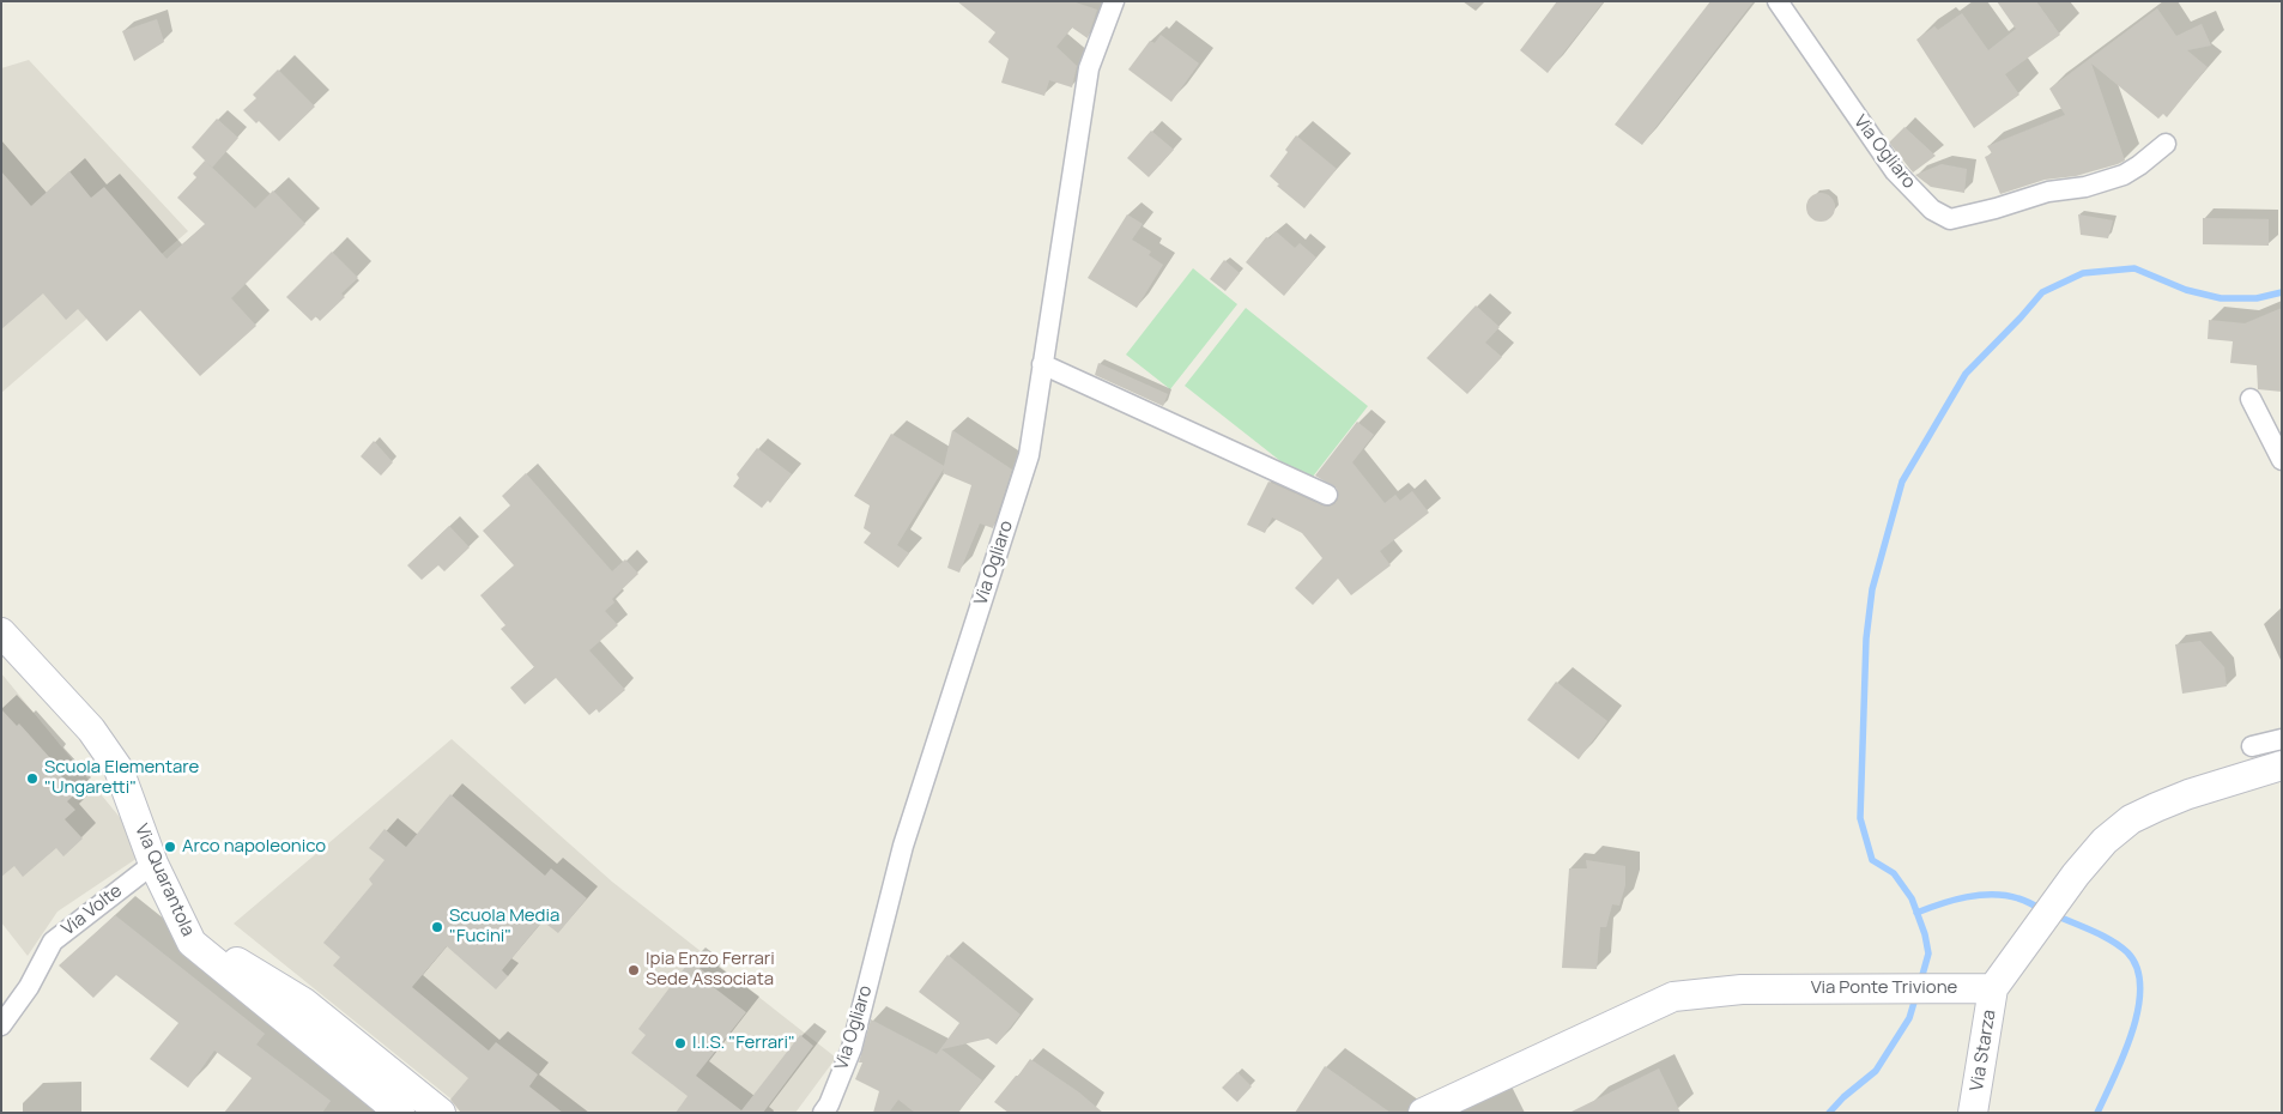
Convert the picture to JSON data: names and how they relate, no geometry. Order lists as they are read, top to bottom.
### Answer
{
  "streets": {
    "street": [
      "Via Ogliaro",
      "Via Quarantola",
      "Via Volte",
      "Via Ponte Trivione",
      "Via Starza"
    ]
  },
  "crossings": [
    ["Via Quarantola", "Via Volte"],
    ["Via Ponte Trivione", "Via Starza"]
  ],
  "places": [
    "Scuola Elementare \"Ungaretti\"",
    "Arco napoleonico",
    "Scuola Media \"Fucini\"",
    "Ipia Enzo Ferrari Sede Associata",
    "I.I.S. \"Ferrari\""
  ]
}
